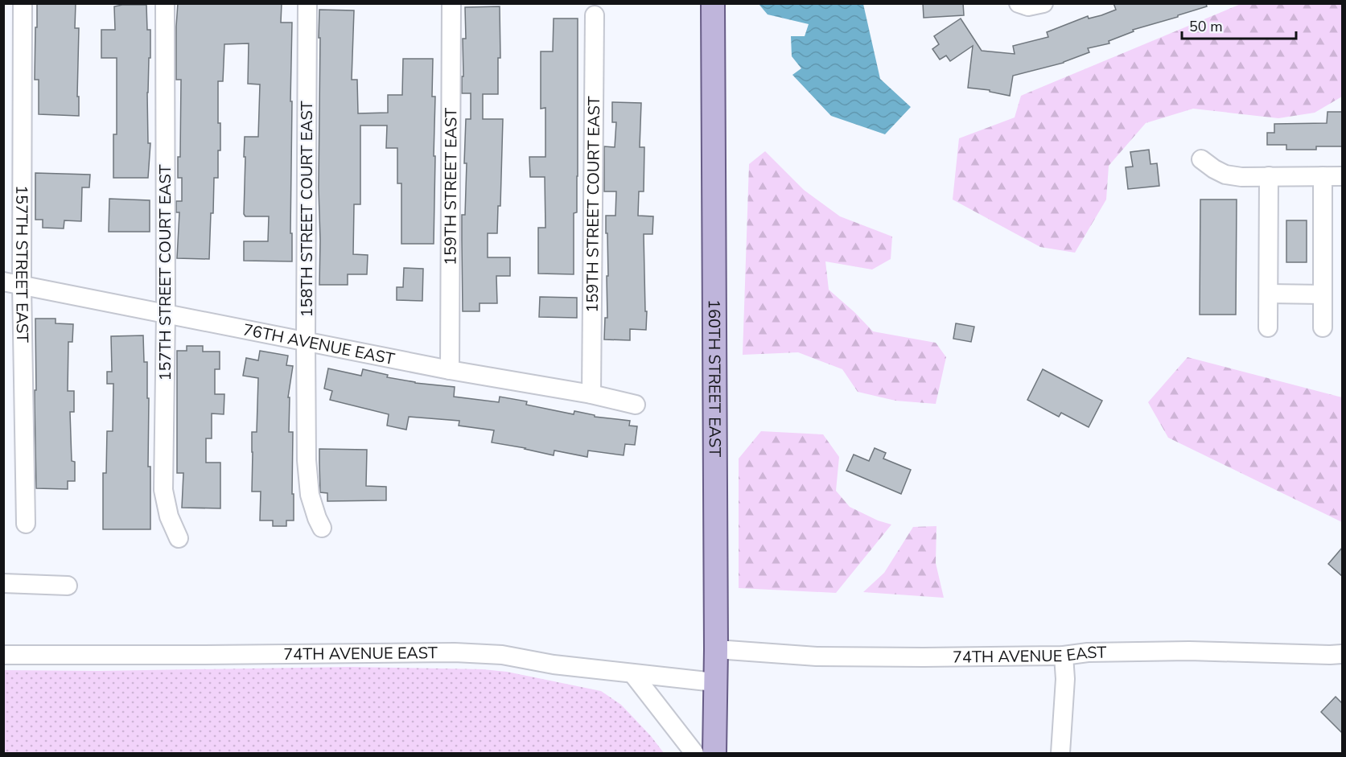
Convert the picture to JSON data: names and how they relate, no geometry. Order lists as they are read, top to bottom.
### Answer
{
  "streets": {
    "main road": ["160TH STREET EAST"],
    "street": [
      "159TH STREET EAST",
      "159TH STREET COURT EAST",
      "158TH STREET COURT EAST",
      "157TH STREET EAST",
      "157TH STREET COURT EAST",
      "76TH AVENUE EAST",
      "74TH AVENUE EAST"
    ]
  },
  "crossings": [
    ["159TH STREET EAST", "76TH AVENUE EAST"],
    ["159TH STREET COURT EAST", "76TH AVENUE EAST"],
    ["158TH STREET COURT EAST", "76TH AVENUE EAST"],
    ["157TH STREET EAST", "76TH AVENUE EAST"],
    ["157TH STREET COURT EAST", "76TH AVENUE EAST"],
    ["160TH STREET EAST", "74TH AVENUE EAST"]
  ],
  "scale_bar": "50 m"
}
